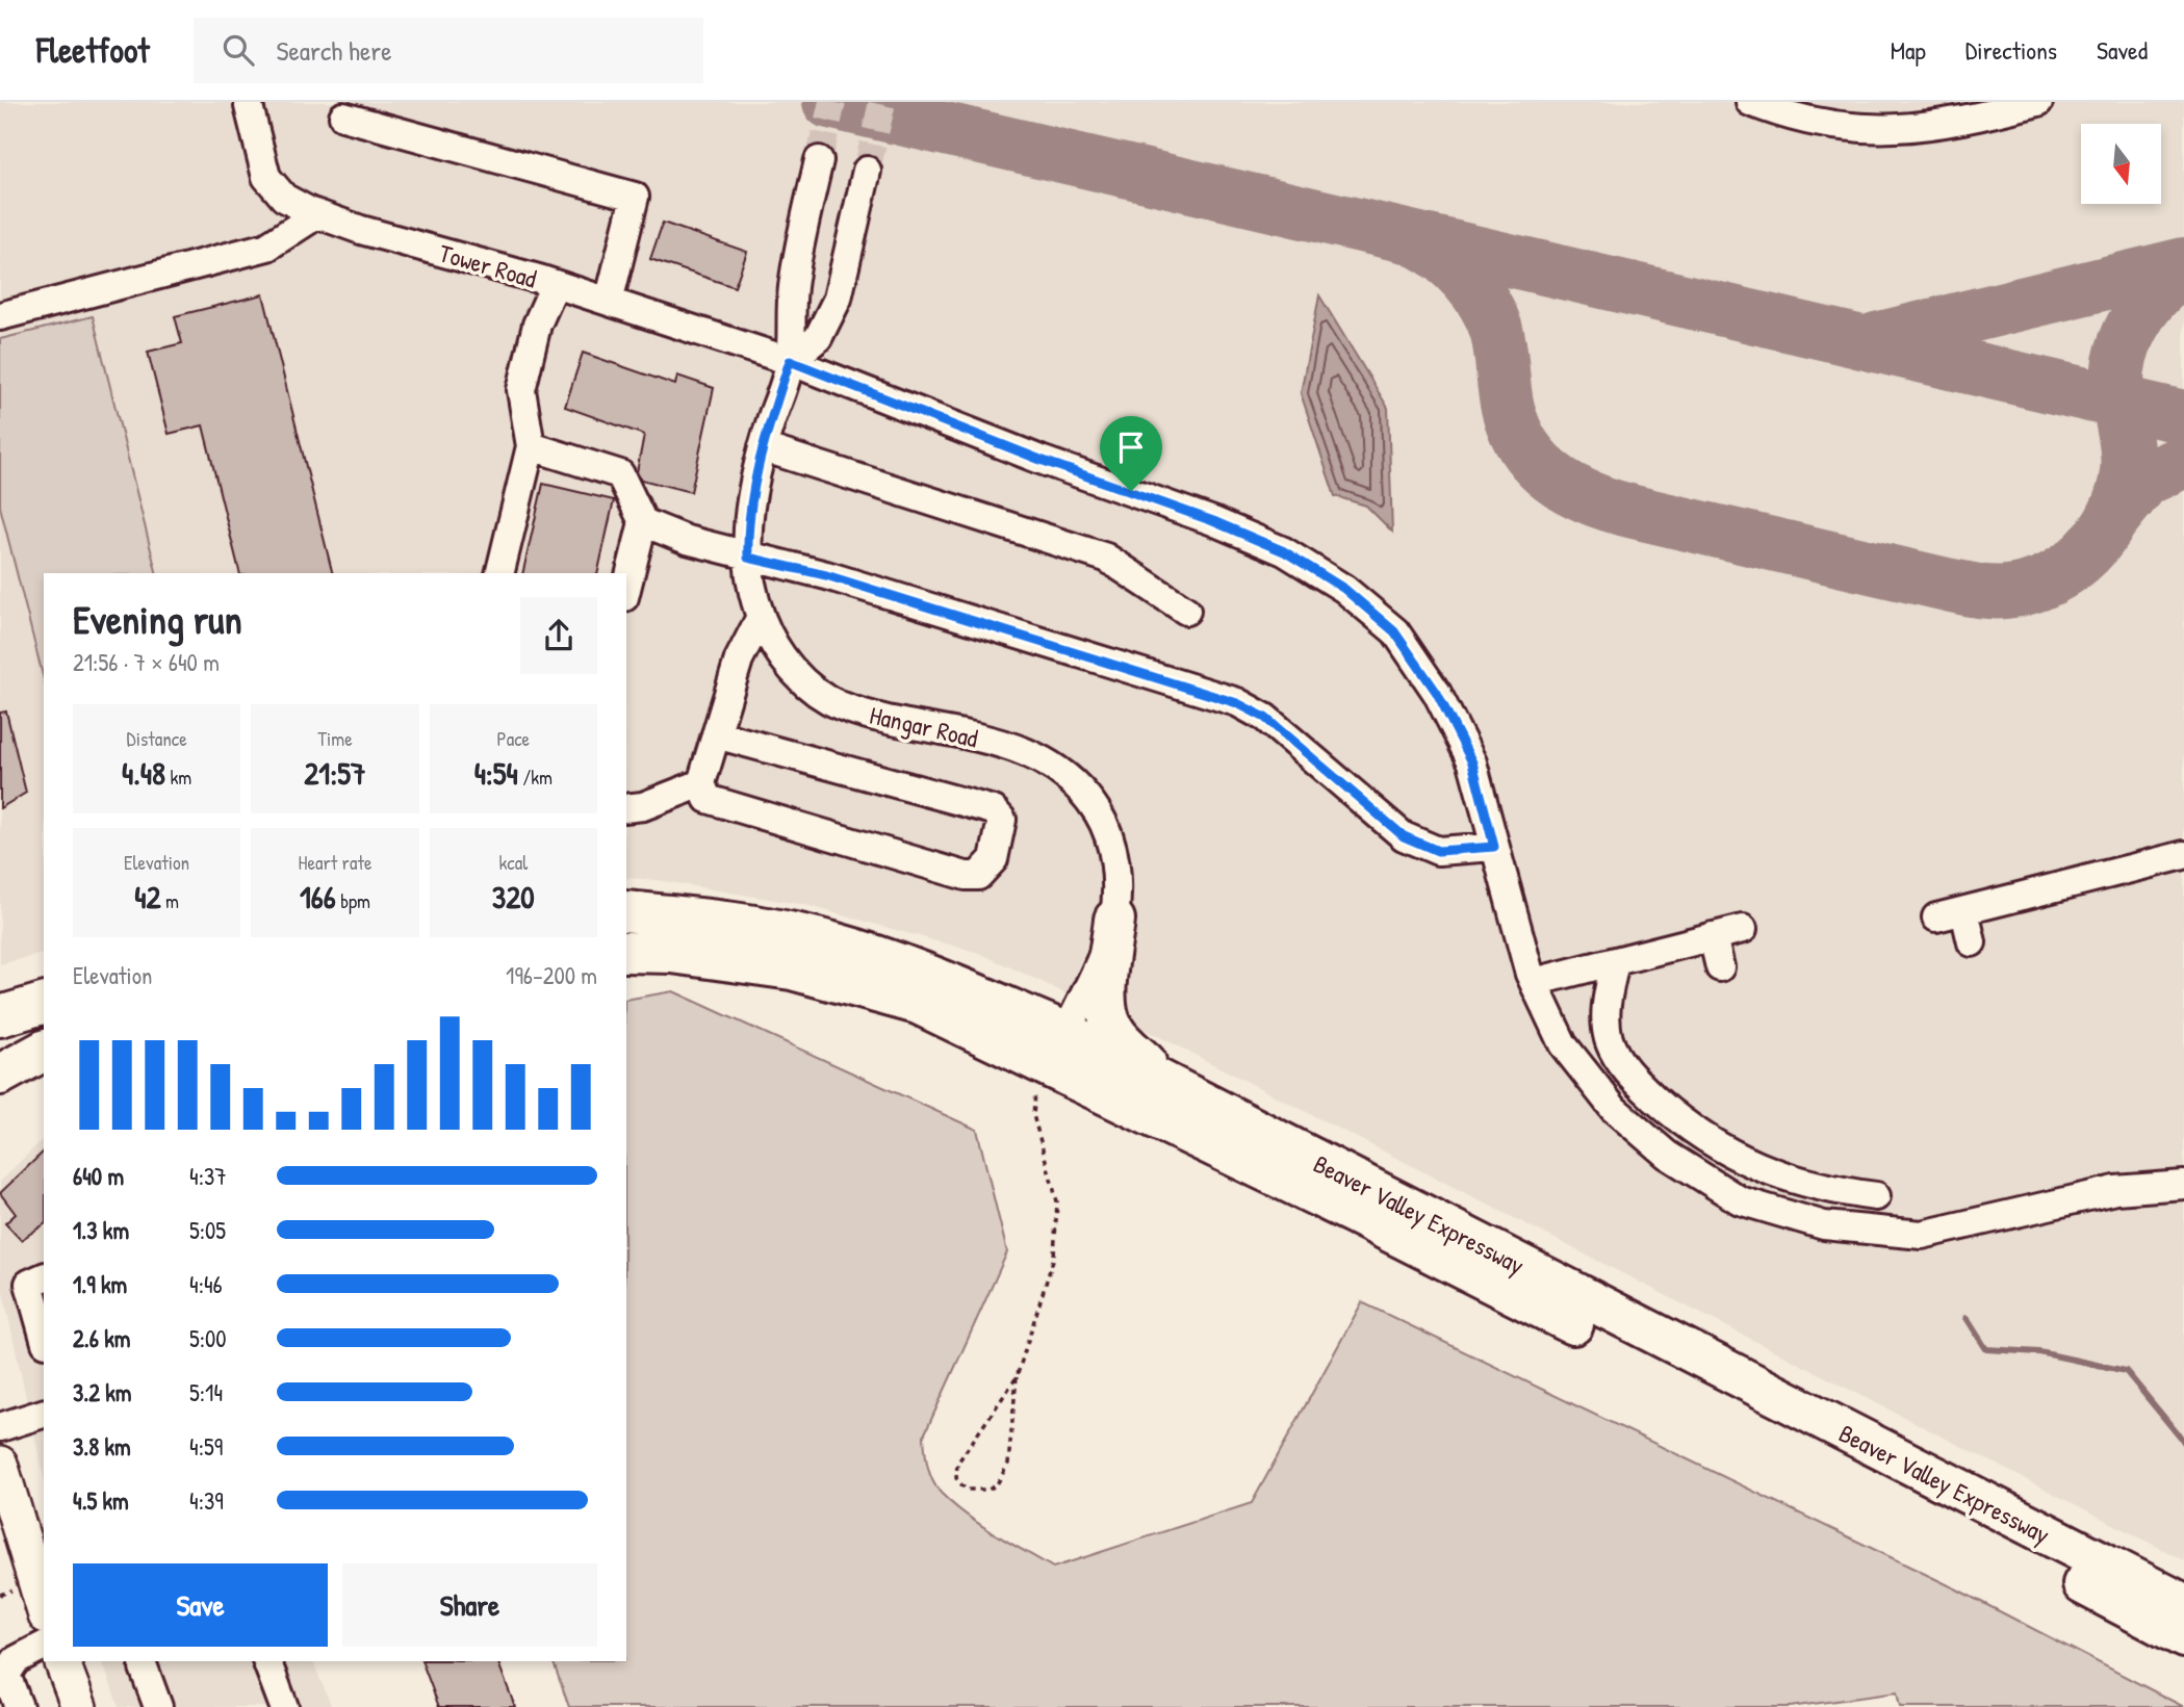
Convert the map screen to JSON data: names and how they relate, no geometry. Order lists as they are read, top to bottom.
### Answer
{
  "streets": {
    "highway": ["Beaver Valley Expressway"],
    "street": ["Tower Road", "Hangar Road"]
  },
  "crossings": [
    ["Tower Road", "Hangar Road"],
    ["Hangar Road", "Beaver Valley Expressway"]
  ],
  "north": "bottom",
  "page": {
    "header": "Fleetfoot",
    "search": "Search here",
    "nav": ["Map", "Directions", "Saved"],
    "heading": ["Evening run", "21:56 · 7 × 640 m"],
    "stats": [
      ["Distance", "4.48 km"],
      ["Time", "21:57"],
      ["Pace", "4:54 /km"],
      ["Elevation", "42 m"],
      ["Heart rate", "166 bpm"],
      ["kcal", "320"]
    ],
    "chart": ["Elevation", "196–200 m"],
    "list": [
      {
        "name": "640 m",
        "note": "4:37"
      },
      {
        "name": "1.3 km",
        "note": "5:05"
      },
      {
        "name": "1.9 km",
        "note": "4:46"
      },
      {
        "name": "2.6 km",
        "note": "5:00"
      },
      {
        "name": "3.2 km",
        "note": "5:14"
      },
      {
        "name": "3.8 km",
        "note": "4:59"
      },
      {
        "name": "4.5 km",
        "note": "4:39"
      }
    ],
    "buttons": ["Save", "Share"]
  }
}
